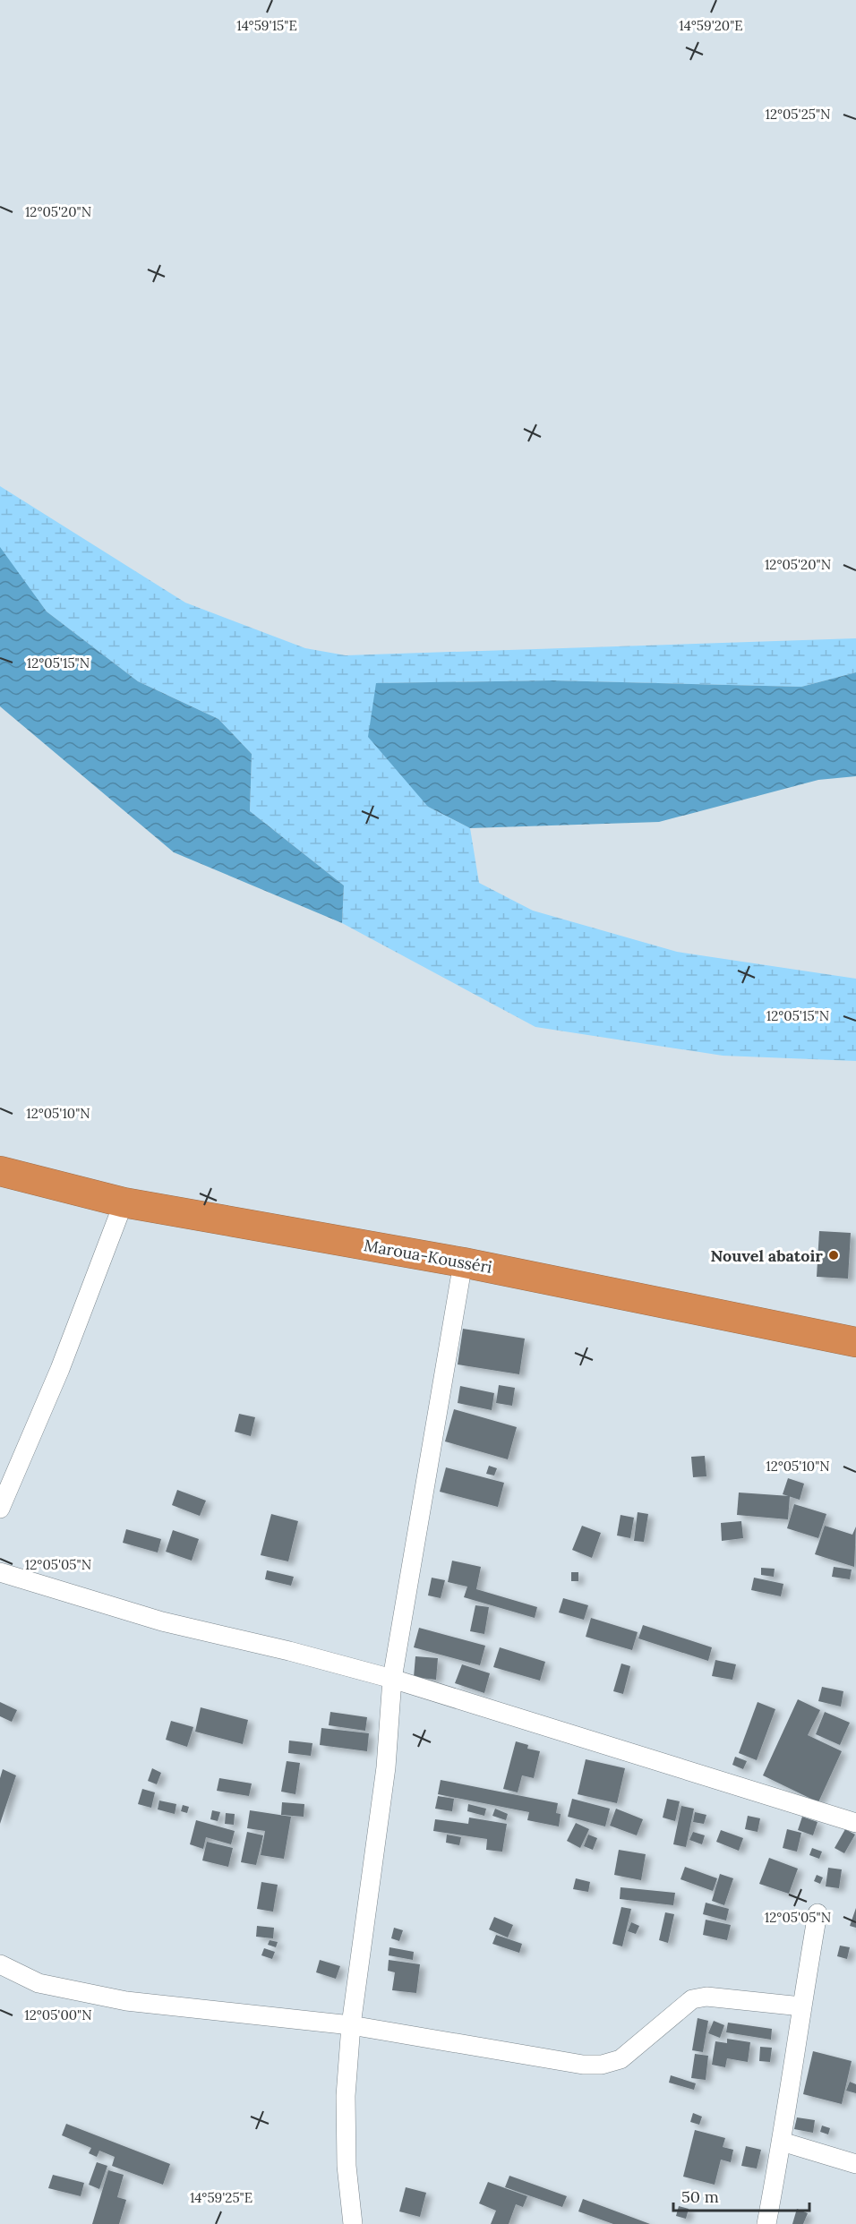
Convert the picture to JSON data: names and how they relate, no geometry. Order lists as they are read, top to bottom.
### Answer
{
  "streets": {
    "highway": ["Maroua-Kousséri"]
  },
  "places": ["Nouvel abatoir"],
  "scale_bar": "50 m",
  "coordinates": [
    "14°59'15\"E",
    "14°59'20\"E",
    "12°05'25\"N",
    "12°05'20\"N",
    "12°05'15\"N",
    "12°05'10\"N",
    "12°05'05\"N",
    "12°05'00\"N",
    "14°59'25\"E"
  ]
}
